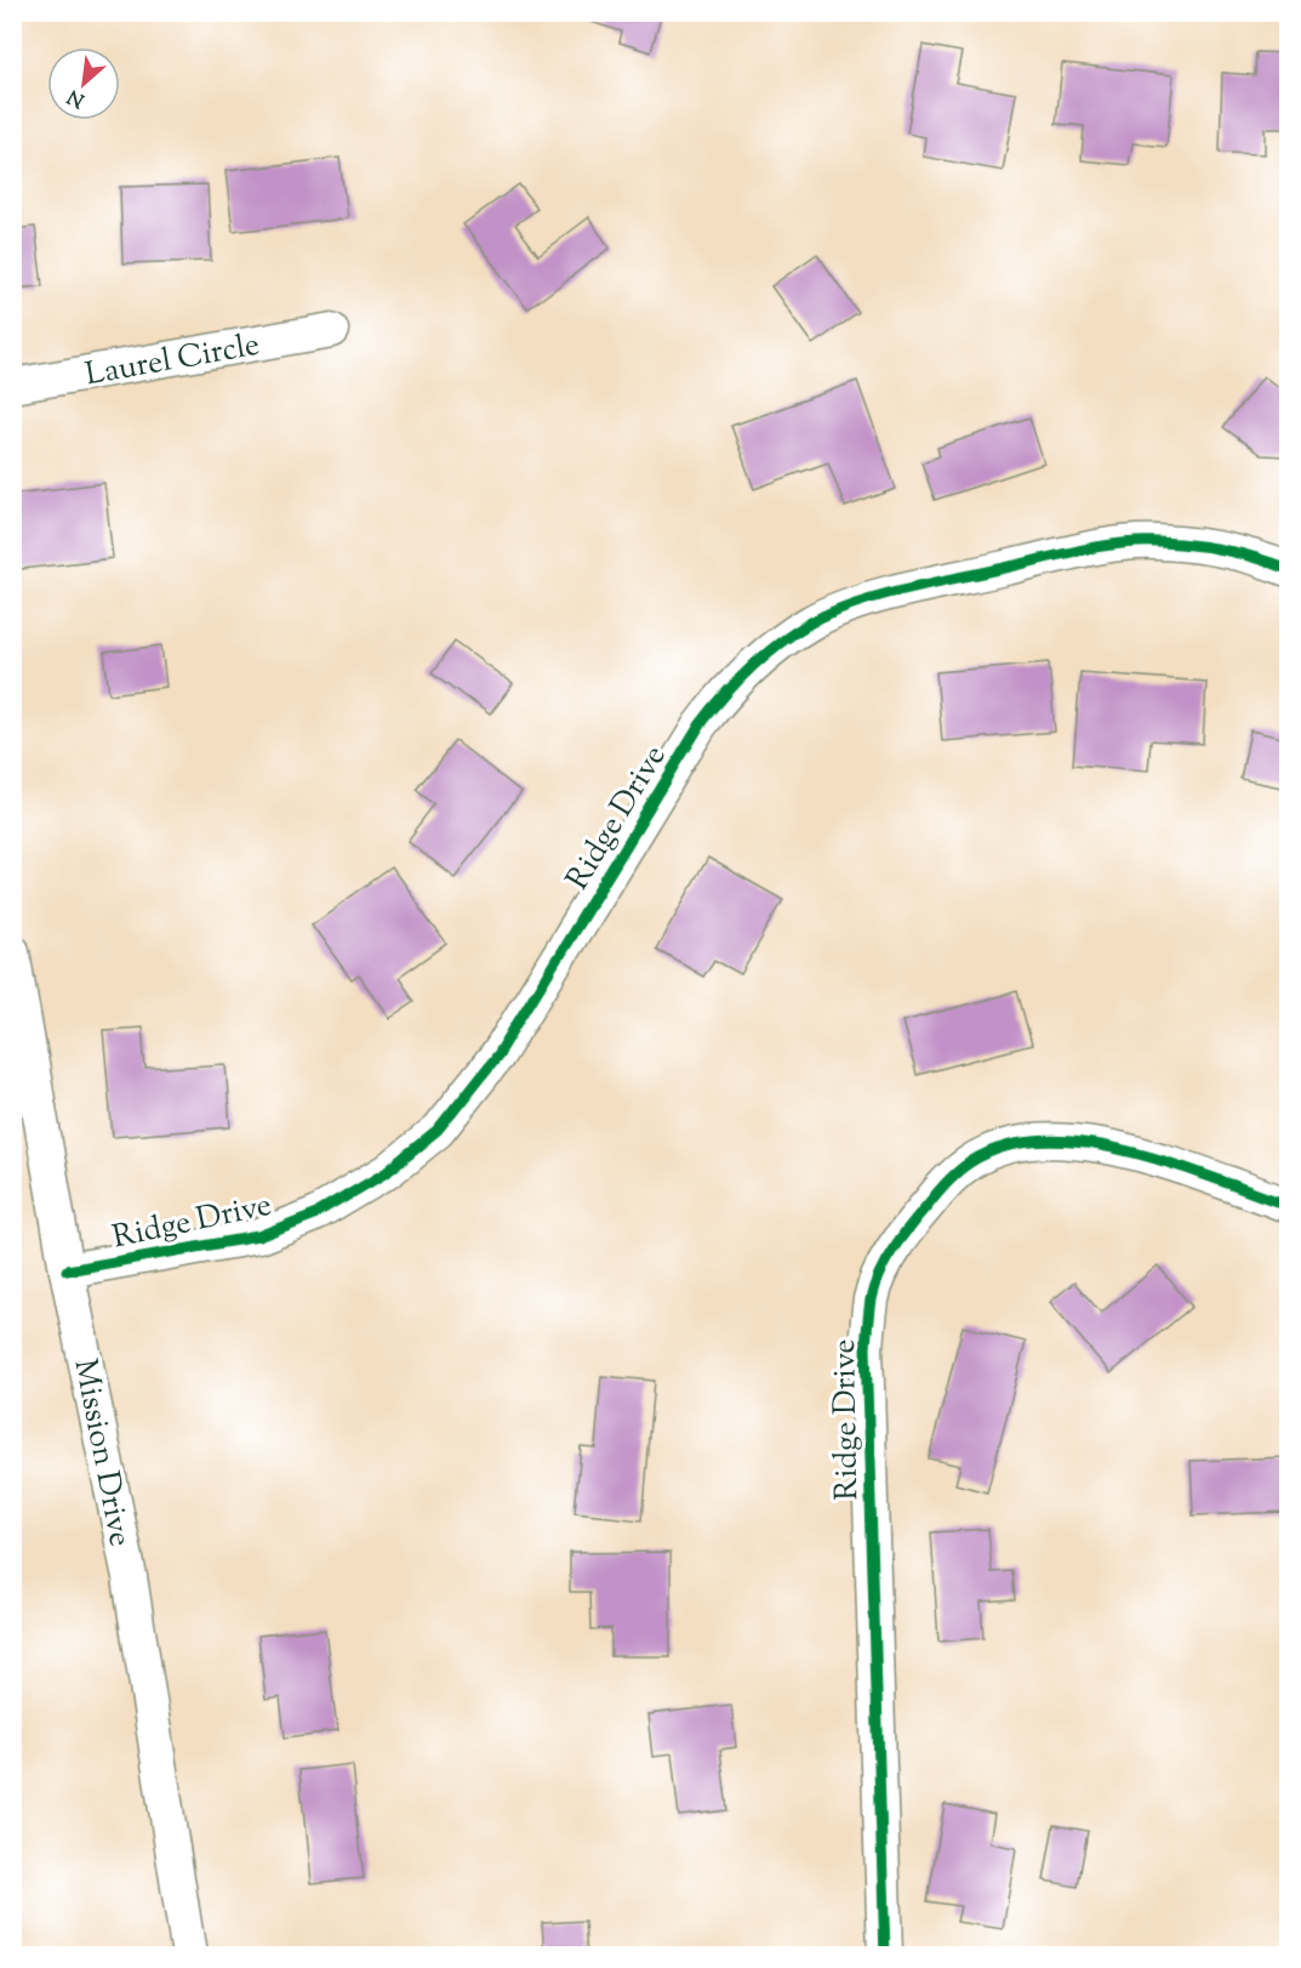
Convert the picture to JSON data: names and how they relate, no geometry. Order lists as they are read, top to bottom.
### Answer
{
  "streets": {
    "street": ["Laurel Circle", "Ridge Drive", "Mission Drive"]
  },
  "crossings": [
    ["Ridge Drive", "Mission Drive"]
  ],
  "north": "bottom left"
}
